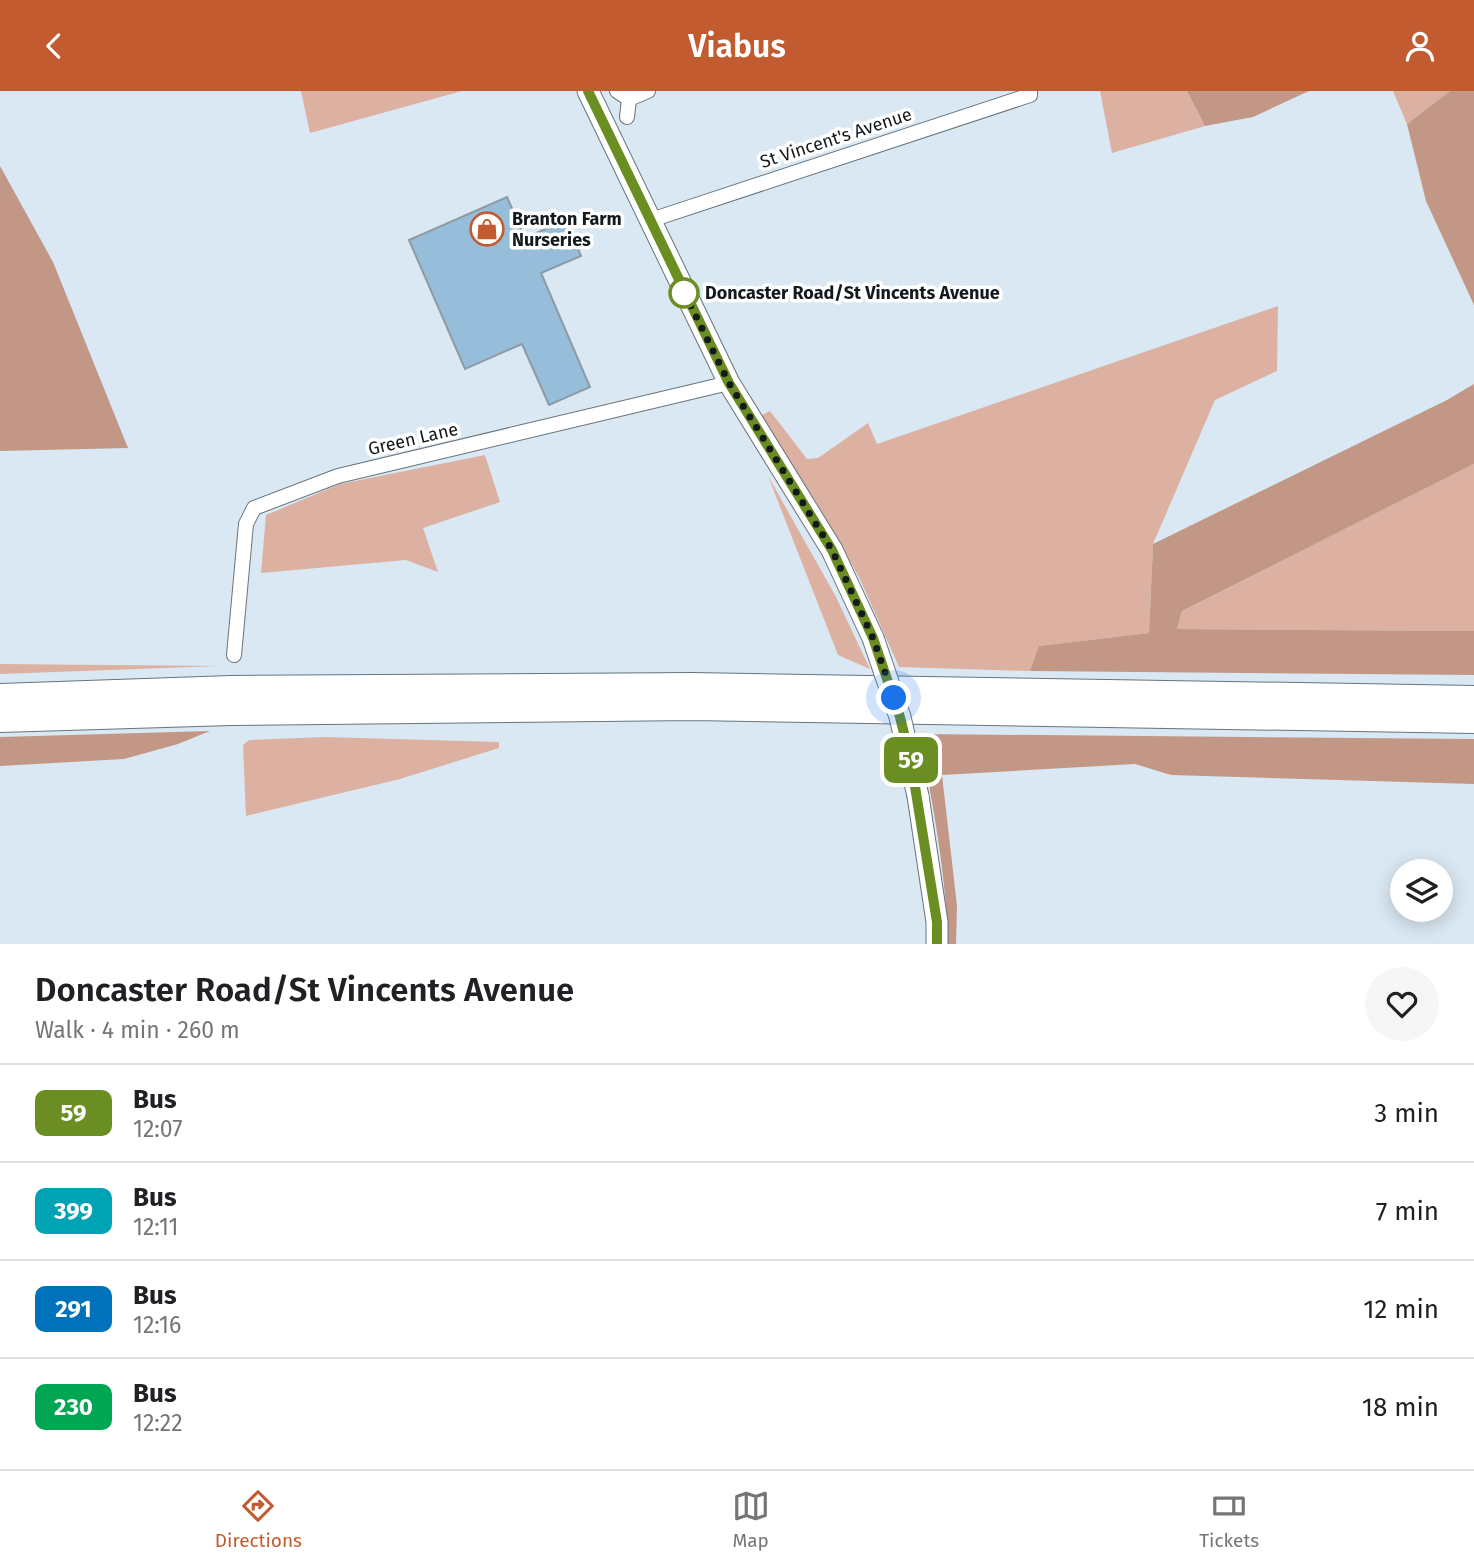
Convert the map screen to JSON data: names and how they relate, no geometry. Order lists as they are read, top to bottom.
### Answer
{
  "streets": {
    "street": ["St Vincent's Avenue", "Green Lane"]
  },
  "places": {
    "shop": ["Branton Farm Nurseries"],
    "other": ["Doncaster Road/St Vincents Avenue"]
  },
  "lines": ["bus line 59"],
  "page": {
    "header": "Viabus",
    "on_map": "59",
    "heading": ["Doncaster Road/St Vincents Avenue", "Walk · 4 min · 260 m"],
    "list": [
      {
        "mark": "59",
        "name": "Bus",
        "note": "12:07",
        "value": "3 min"
      },
      {
        "mark": "399",
        "name": "Bus",
        "note": "12:11",
        "value": "7 min"
      },
      {
        "mark": "291",
        "name": "Bus",
        "note": "12:16",
        "value": "12 min"
      },
      {
        "mark": "230",
        "name": "Bus",
        "note": "12:22",
        "value": "18 min"
      }
    ],
    "tabs": ["Directions", "Map", "Tickets"]
  }
}
